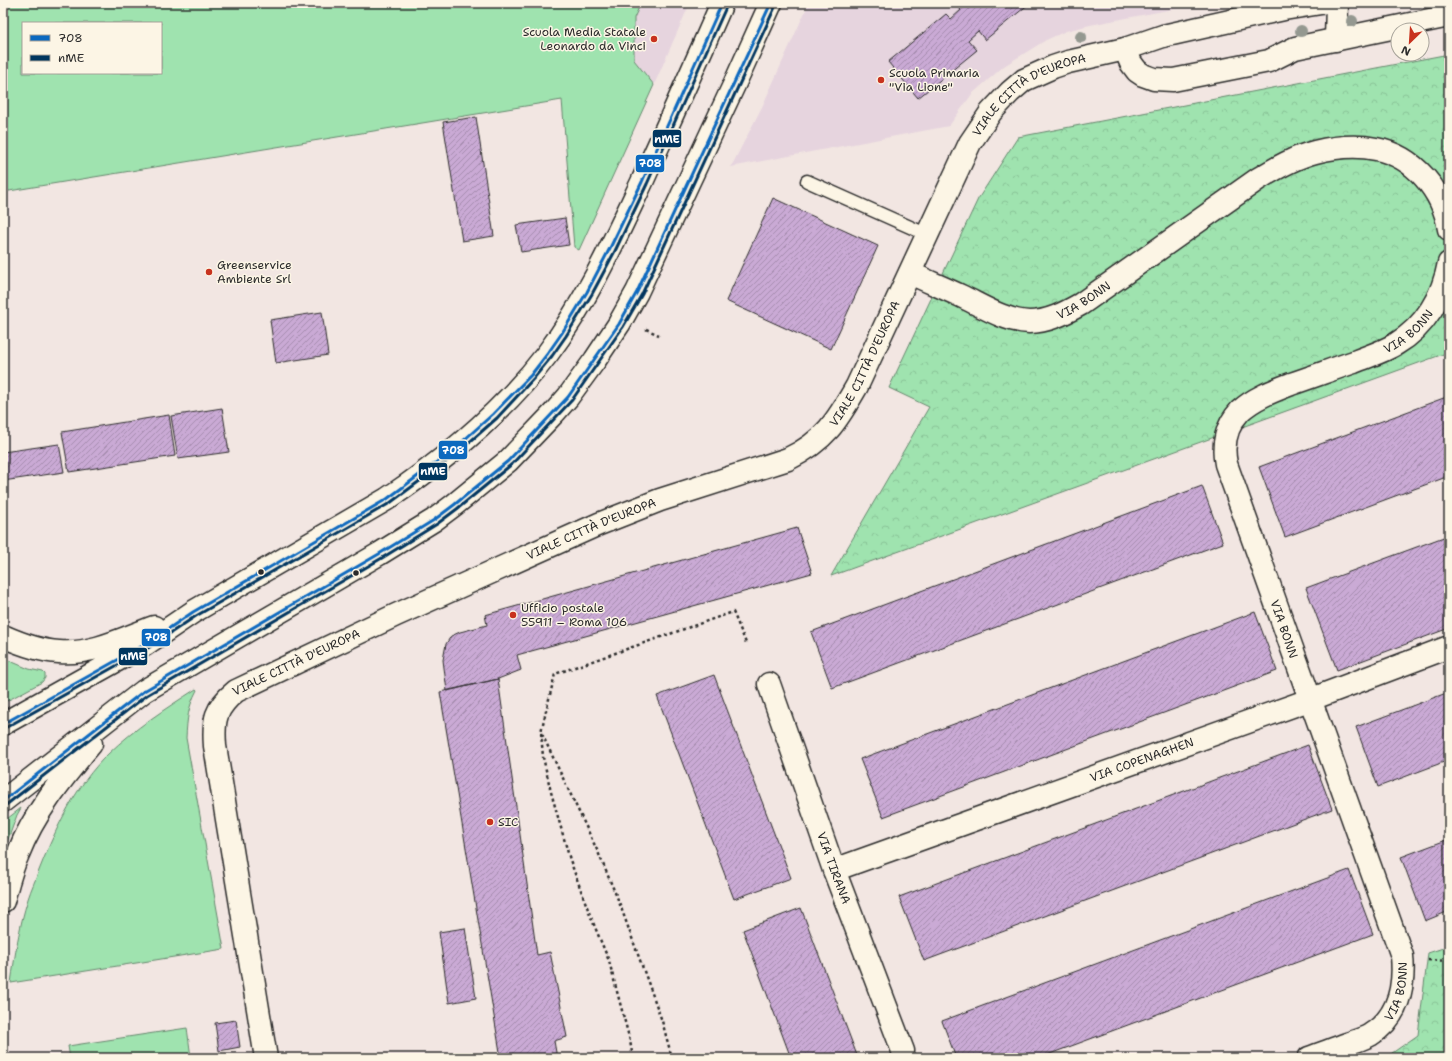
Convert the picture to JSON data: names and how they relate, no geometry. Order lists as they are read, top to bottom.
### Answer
{
  "streets": {
    "street": [
      "VIALE CITTÀ D'EUROPA",
      "VIA BONN",
      "VIA COPENAGHEN",
      "VIA TIRANA"
    ]
  },
  "crossings": [
    ["VIALE CITTÀ D'EUROPA", "VIA BONN"],
    ["VIA BONN", "VIA COPENAGHEN"],
    ["VIA COPENAGHEN", "VIA TIRANA"]
  ],
  "places": [
    "Scuola Media Statale Leonardo da Vinci",
    "Scuola Primaria \"Via Lione\"",
    "Greenservice Ambiente Srl",
    "Ufficio postale 55911 – Roma 106",
    "SIC"
  ],
  "lines": ["transit line 708", "transit line nME"],
  "legend": ["708", "nME"],
  "north": "bottom left"
}
